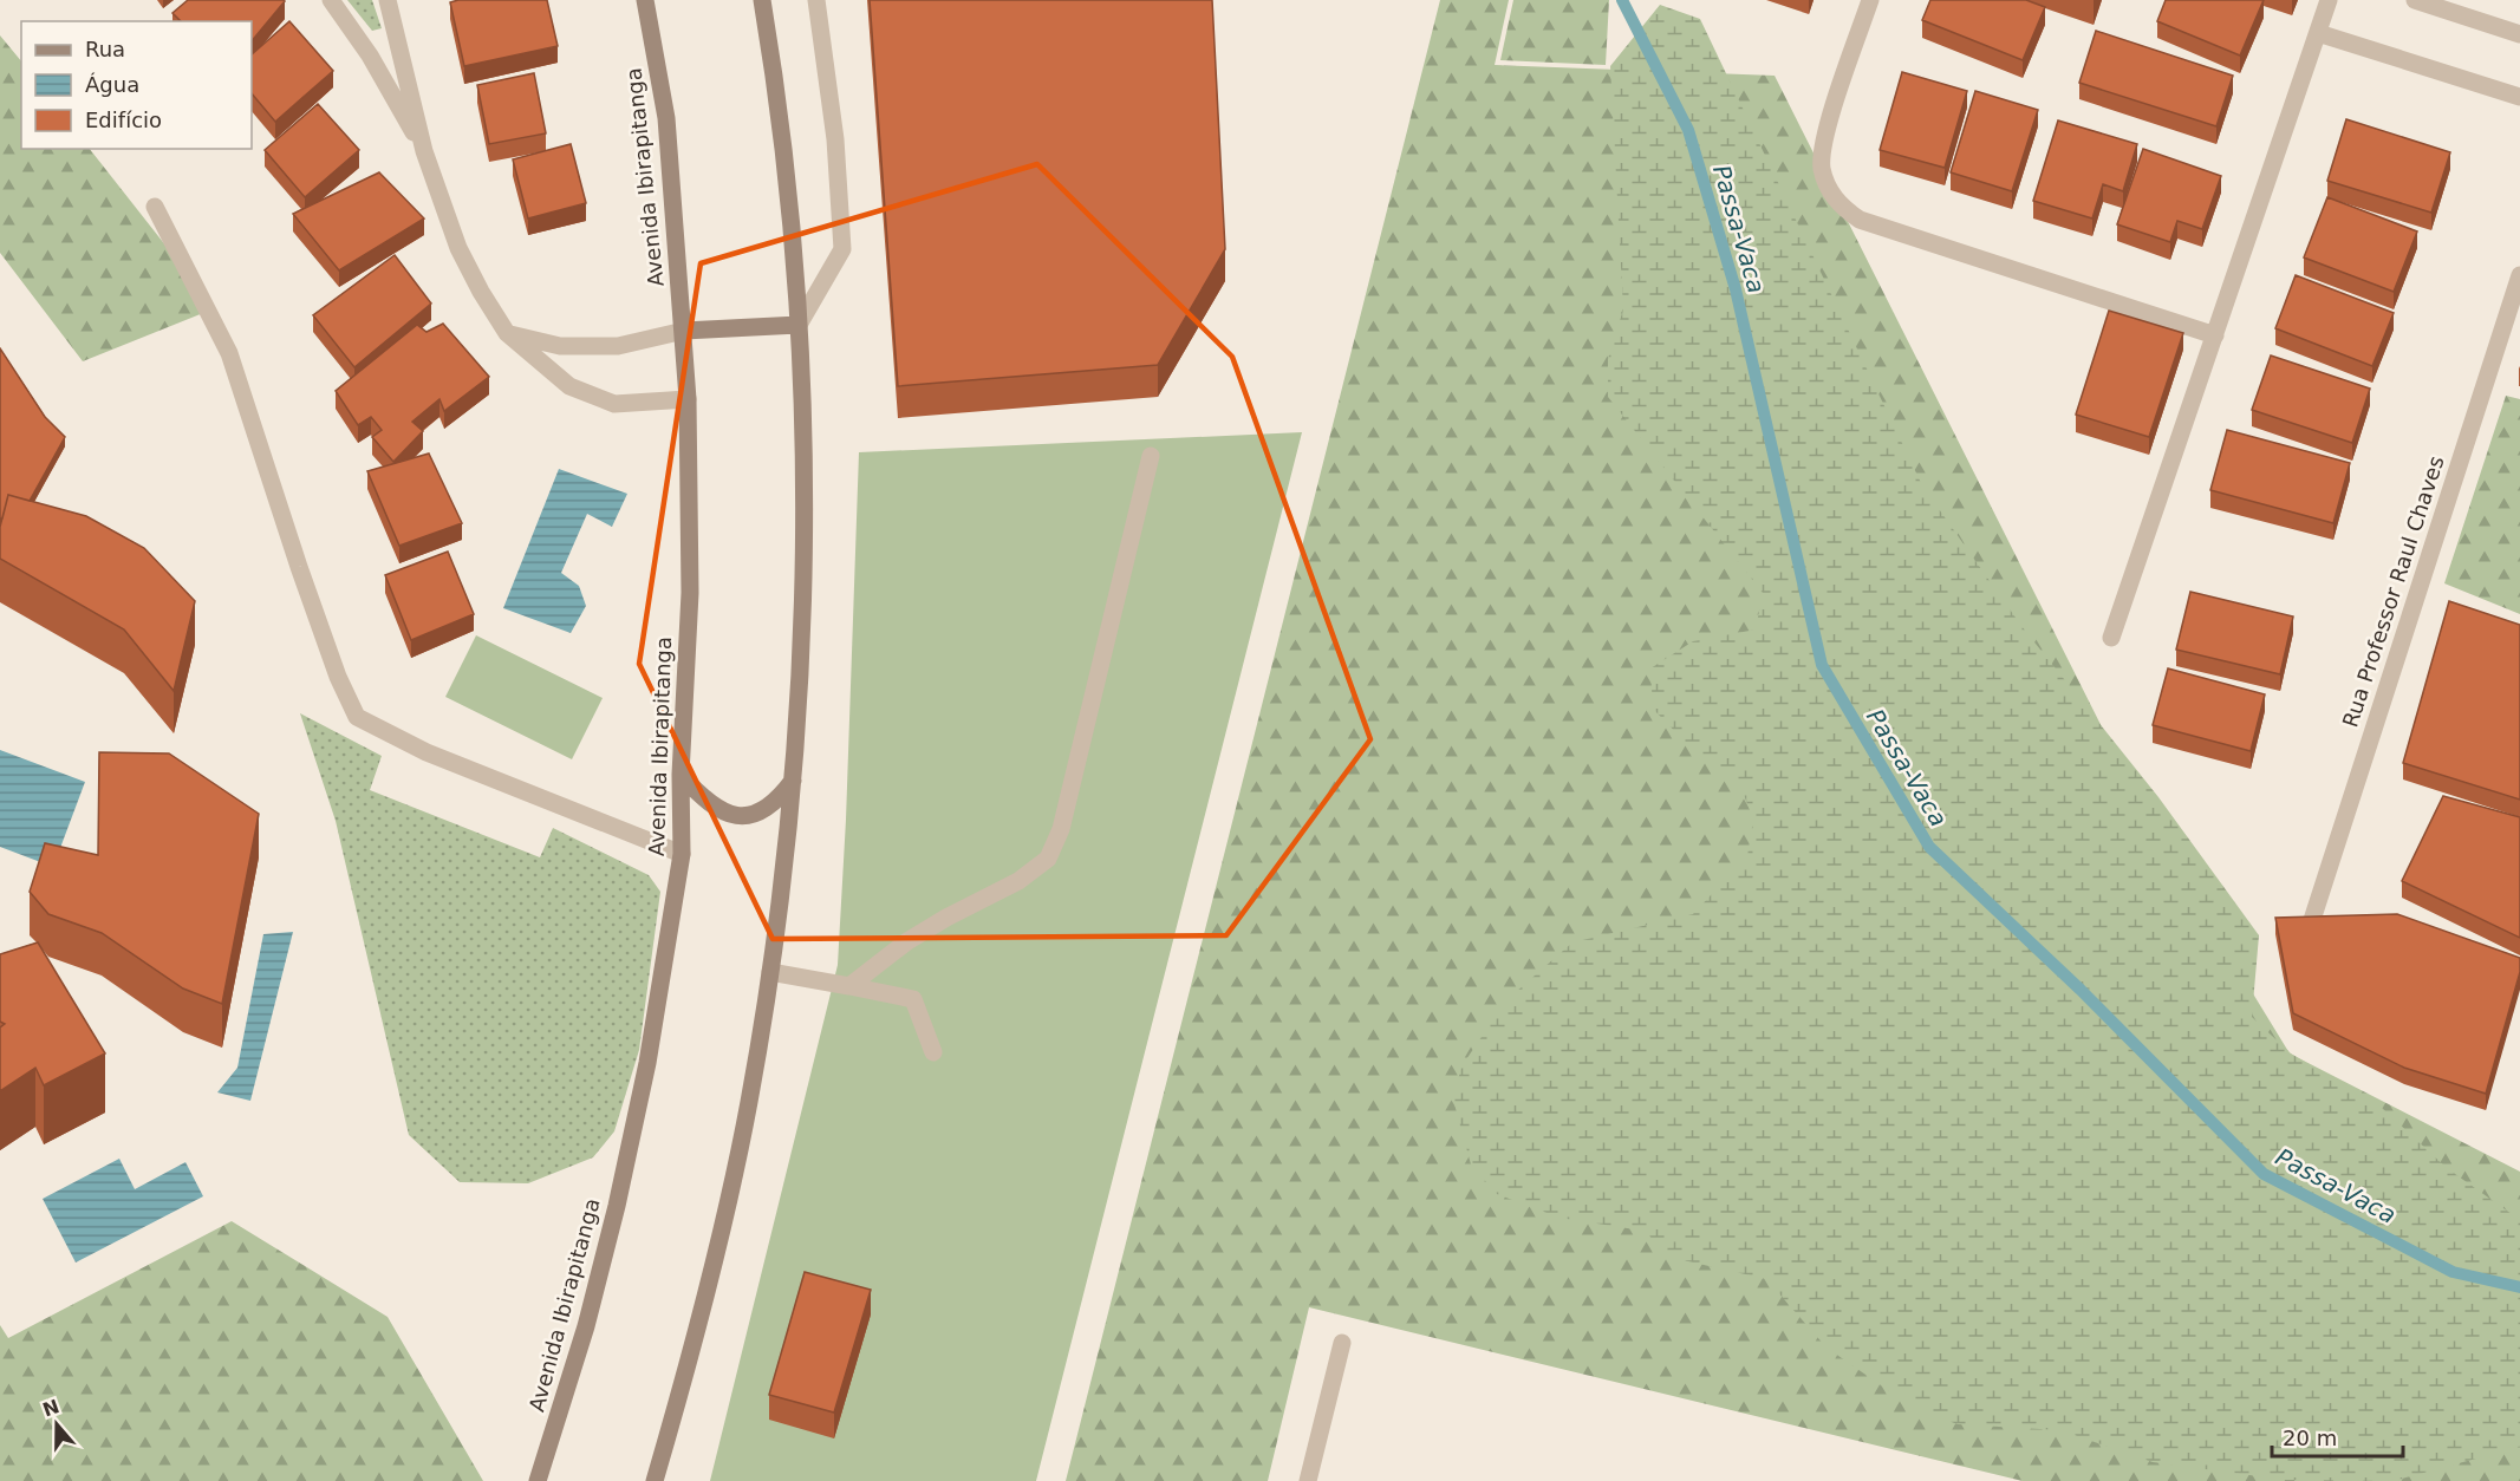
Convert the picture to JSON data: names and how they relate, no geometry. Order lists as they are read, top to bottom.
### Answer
{
  "streets": {
    "main road": ["Avenida Ibirapitanga"],
    "street": ["Rua Professor Raul Chaves"]
  },
  "water": ["Passa-Vaca"],
  "legend": ["Rua", "Água", "Edifício"],
  "scale_bar": "20 m",
  "north": "top"
}
